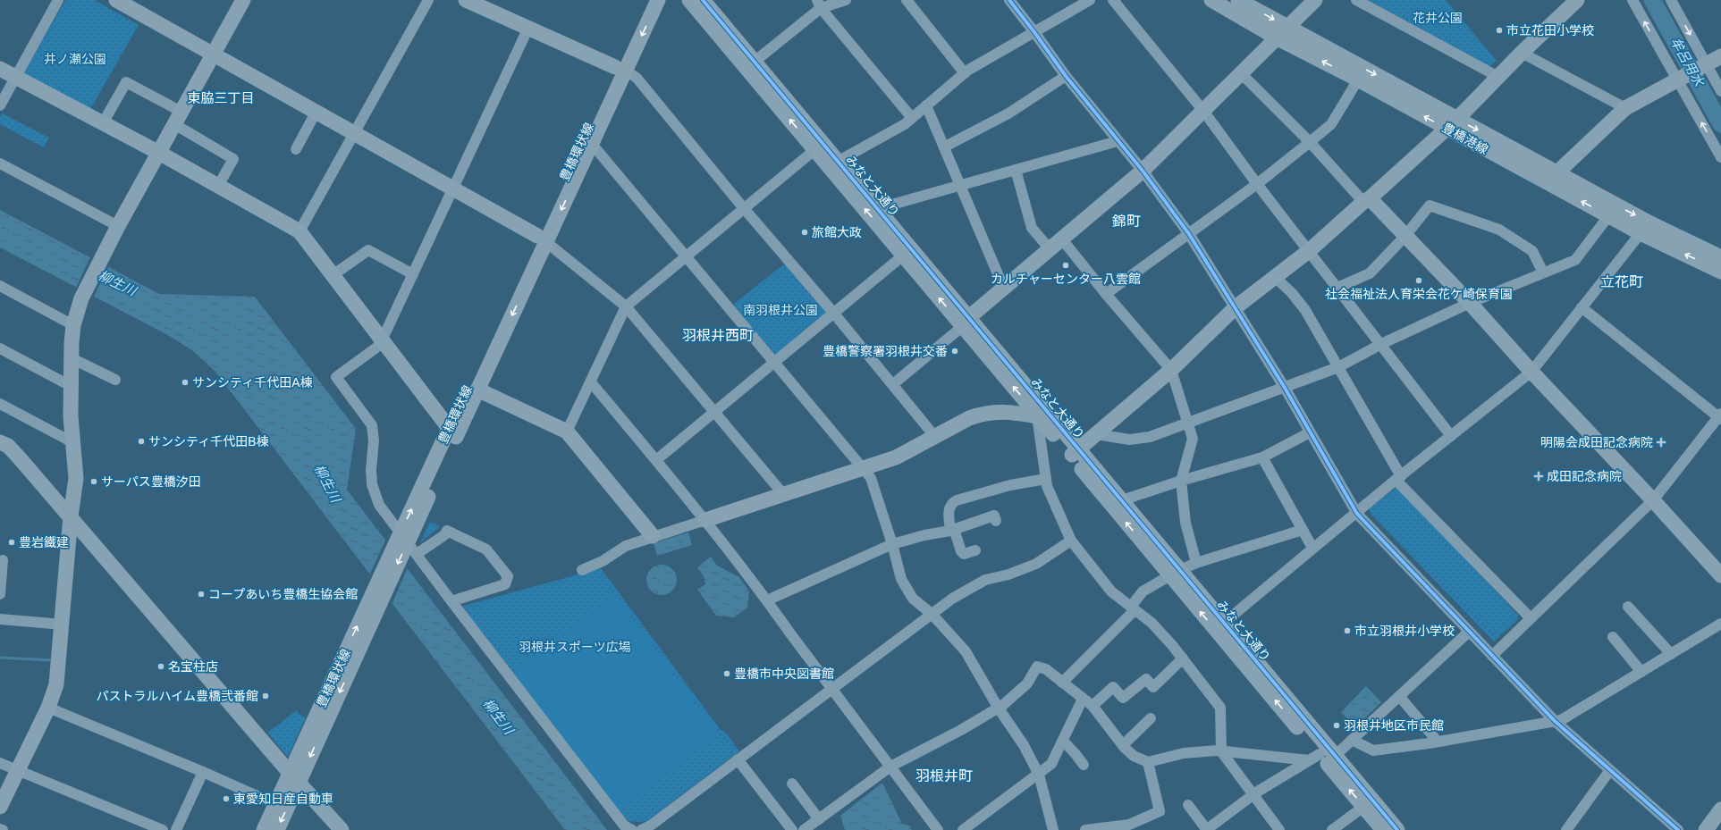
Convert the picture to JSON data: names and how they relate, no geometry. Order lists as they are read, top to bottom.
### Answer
{
  "streets": {
    "street": ["豊橋港線", "豊橋環状線", "みなと大通り"]
  },
  "districts": [
    "東脇三丁目",
    "錦町",
    "立花町",
    "羽根井西町",
    "羽根井町"
  ],
  "water": ["牟呂用水", "柳生川"],
  "parks": [
    "花井公園",
    "井ノ瀬公園",
    "南羽根井公園",
    "羽根井スポーツ広場"
  ],
  "places": {
    "other": [
      "市立花田小学校",
      "旅館大政",
      "カルチャーセンター八雲館",
      "社会福祉法人育栄会花ケ崎保育園",
      "豊橋警察署羽根井交番",
      "サンシティ千代田A棟",
      "サンシティ千代田B棟",
      "サーパス豊橋汐田",
      "豊岩鐵建",
      "コープあいち豊橋生協会館",
      "市立羽根井小学校",
      "名宝柱店",
      "豊橋市中央図書館",
      "パストラルハイム豊橋弐番館",
      "羽根井地区市民館",
      "東愛知日産自動車"
    ],
    "health": ["明陽会成田記念病院", "成田記念病院"]
  }
}
